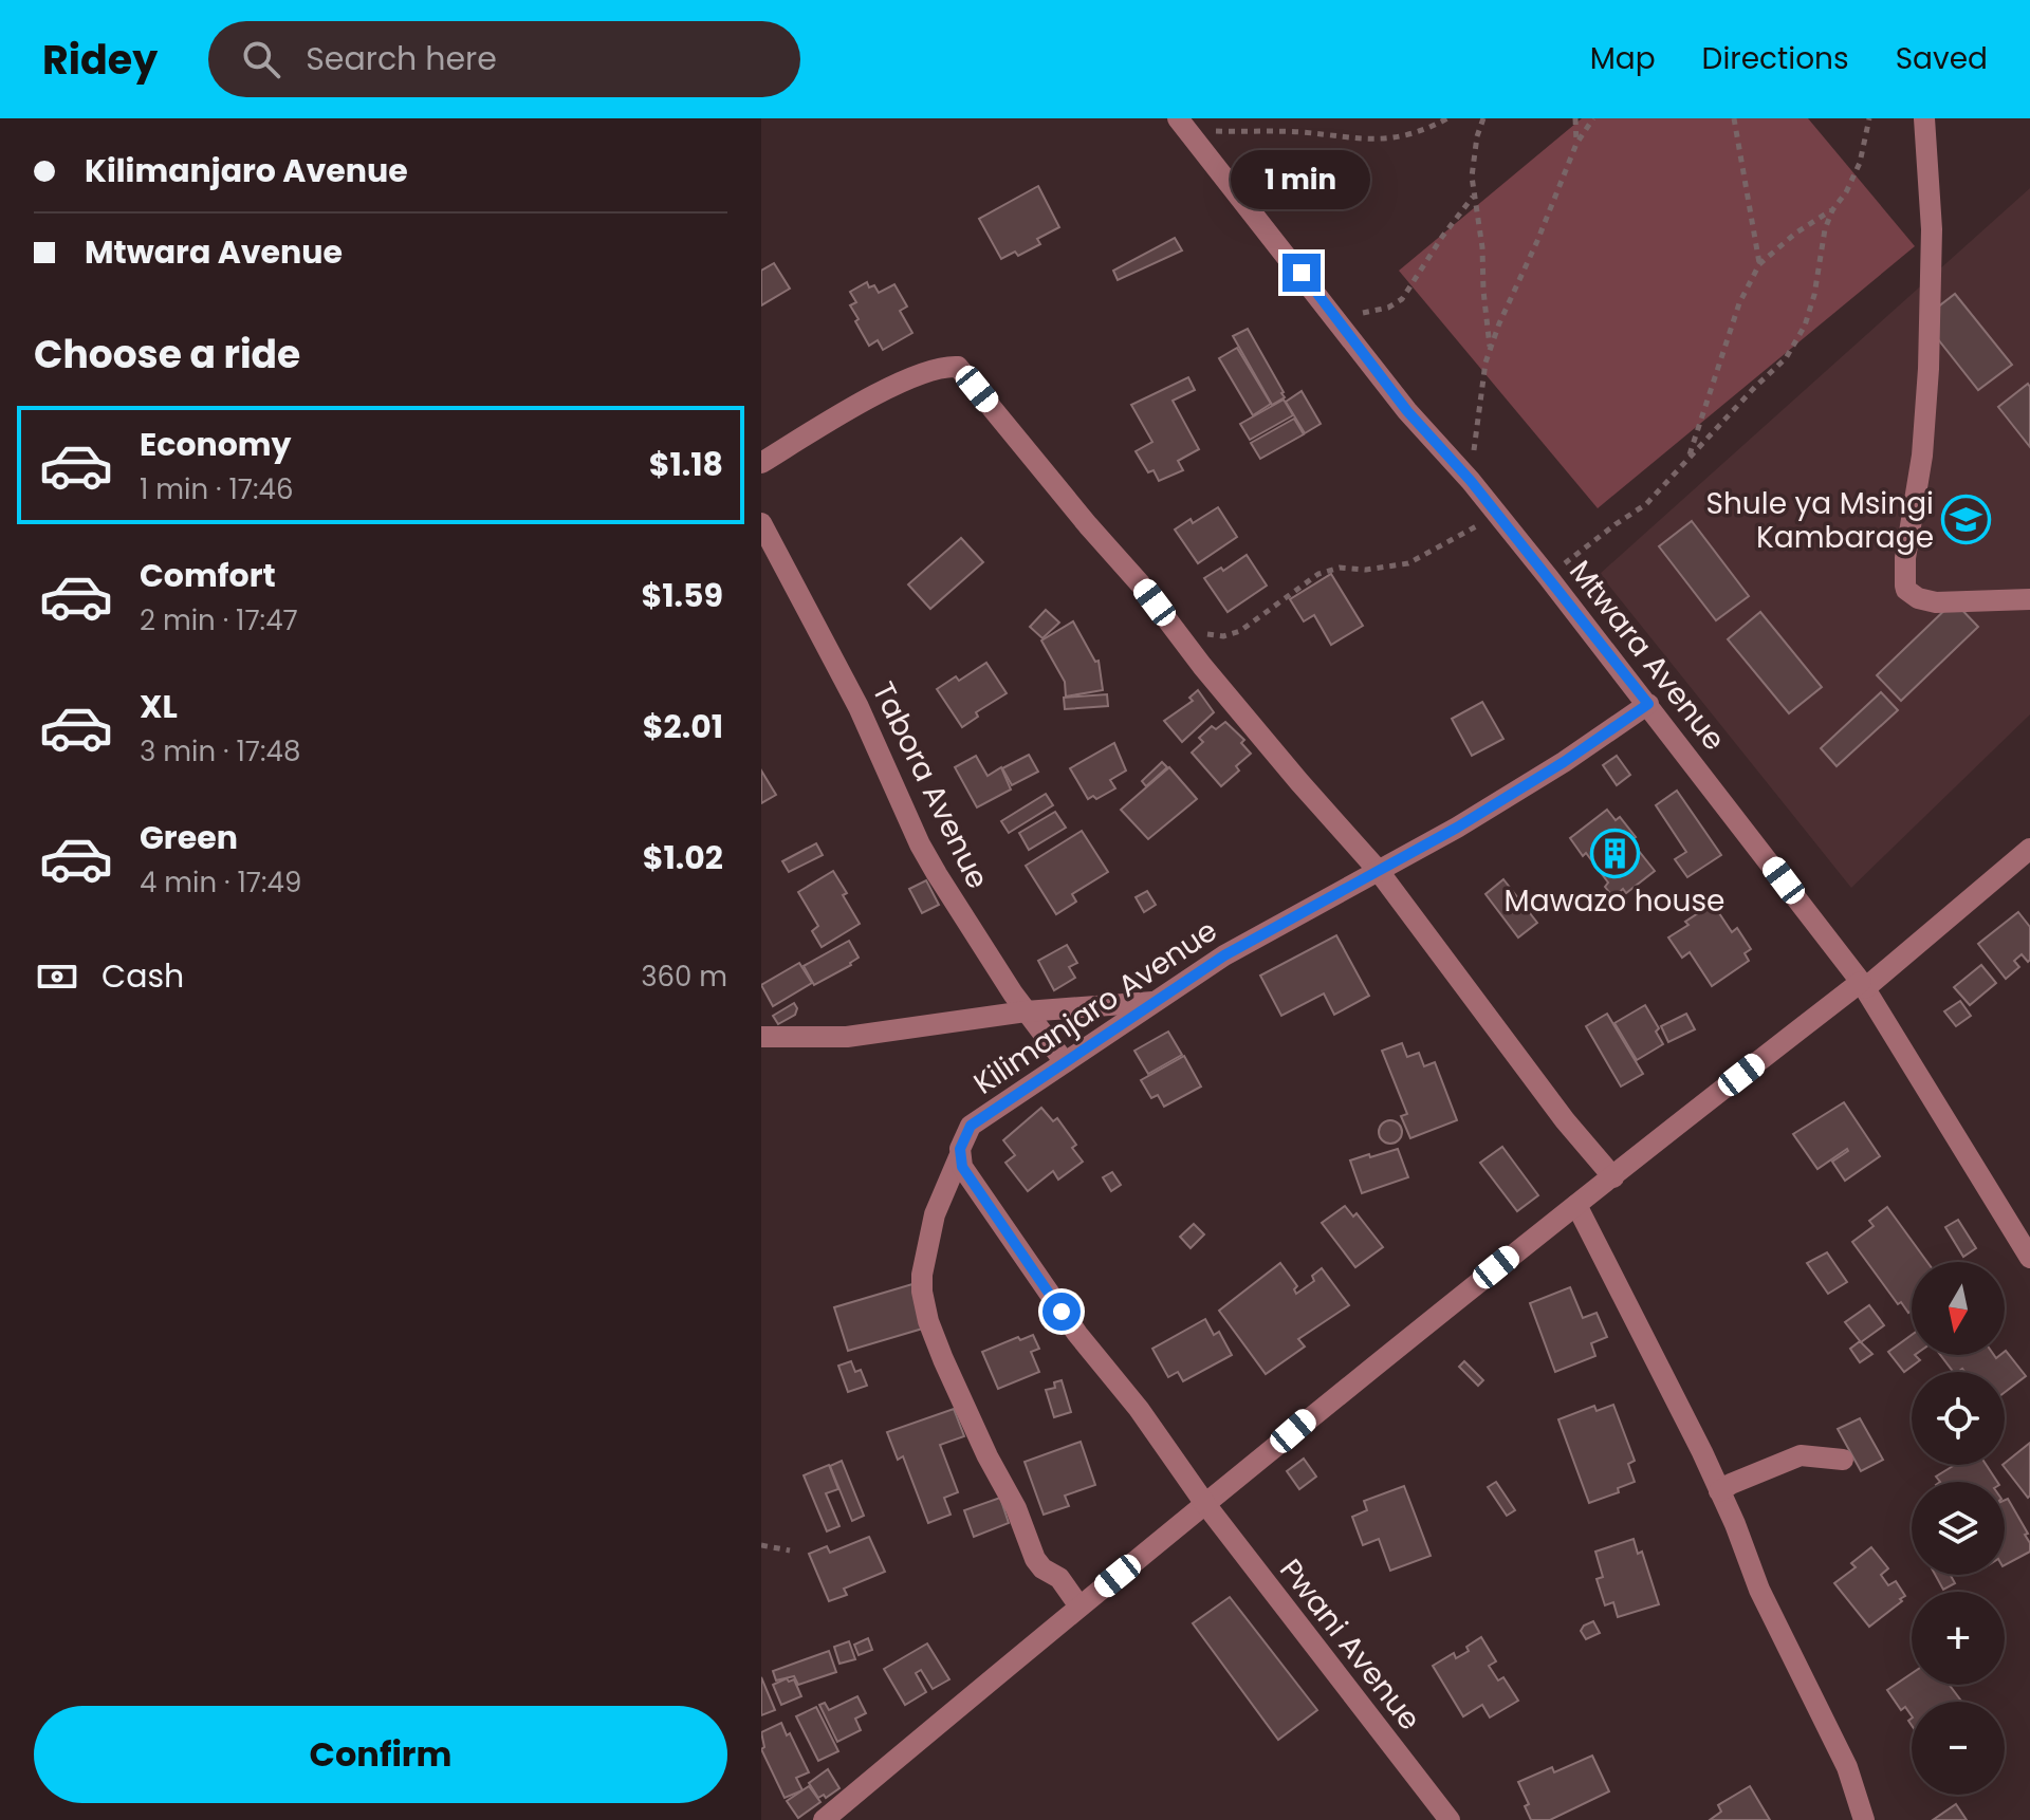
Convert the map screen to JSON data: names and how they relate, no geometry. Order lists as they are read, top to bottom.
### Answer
{
  "streets": {
    "street": [
      "Mtwara Avenue",
      "Tabora Avenue",
      "Kilimanjaro Avenue",
      "Pwani Avenue"
    ]
  },
  "crossings": [
    ["Mtwara Avenue", "Kilimanjaro Avenue"],
    ["Tabora Avenue", "Kilimanjaro Avenue"]
  ],
  "places": {
    "school or university": ["Shule ya Msingi Kambarage"],
    "building": ["Mawazo house"]
  },
  "north": "bottom",
  "page": {
    "header": "Ridey",
    "search": "Search here",
    "nav": ["Map", "Directions", "Saved"],
    "banner": ["Kilimanjaro Avenue", "Mtwara Avenue"],
    "bubble": "1 min",
    "heading": "Choose a ride",
    "list": [
      {
        "name": "Economy",
        "note": "1 min · 17:46",
        "value": "$1.18"
      },
      {
        "name": "Comfort",
        "note": "2 min · 17:47",
        "value": "$1.59"
      },
      {
        "name": "XL",
        "note": "3 min · 17:48",
        "value": "$2.01"
      },
      {
        "name": "Green",
        "note": "4 min · 17:49",
        "value": "$1.02"
      }
    ],
    "pay": ["Cash", "360 m"],
    "map_buttons": ["+", "−"],
    "buttons": "Confirm"
  }
}
